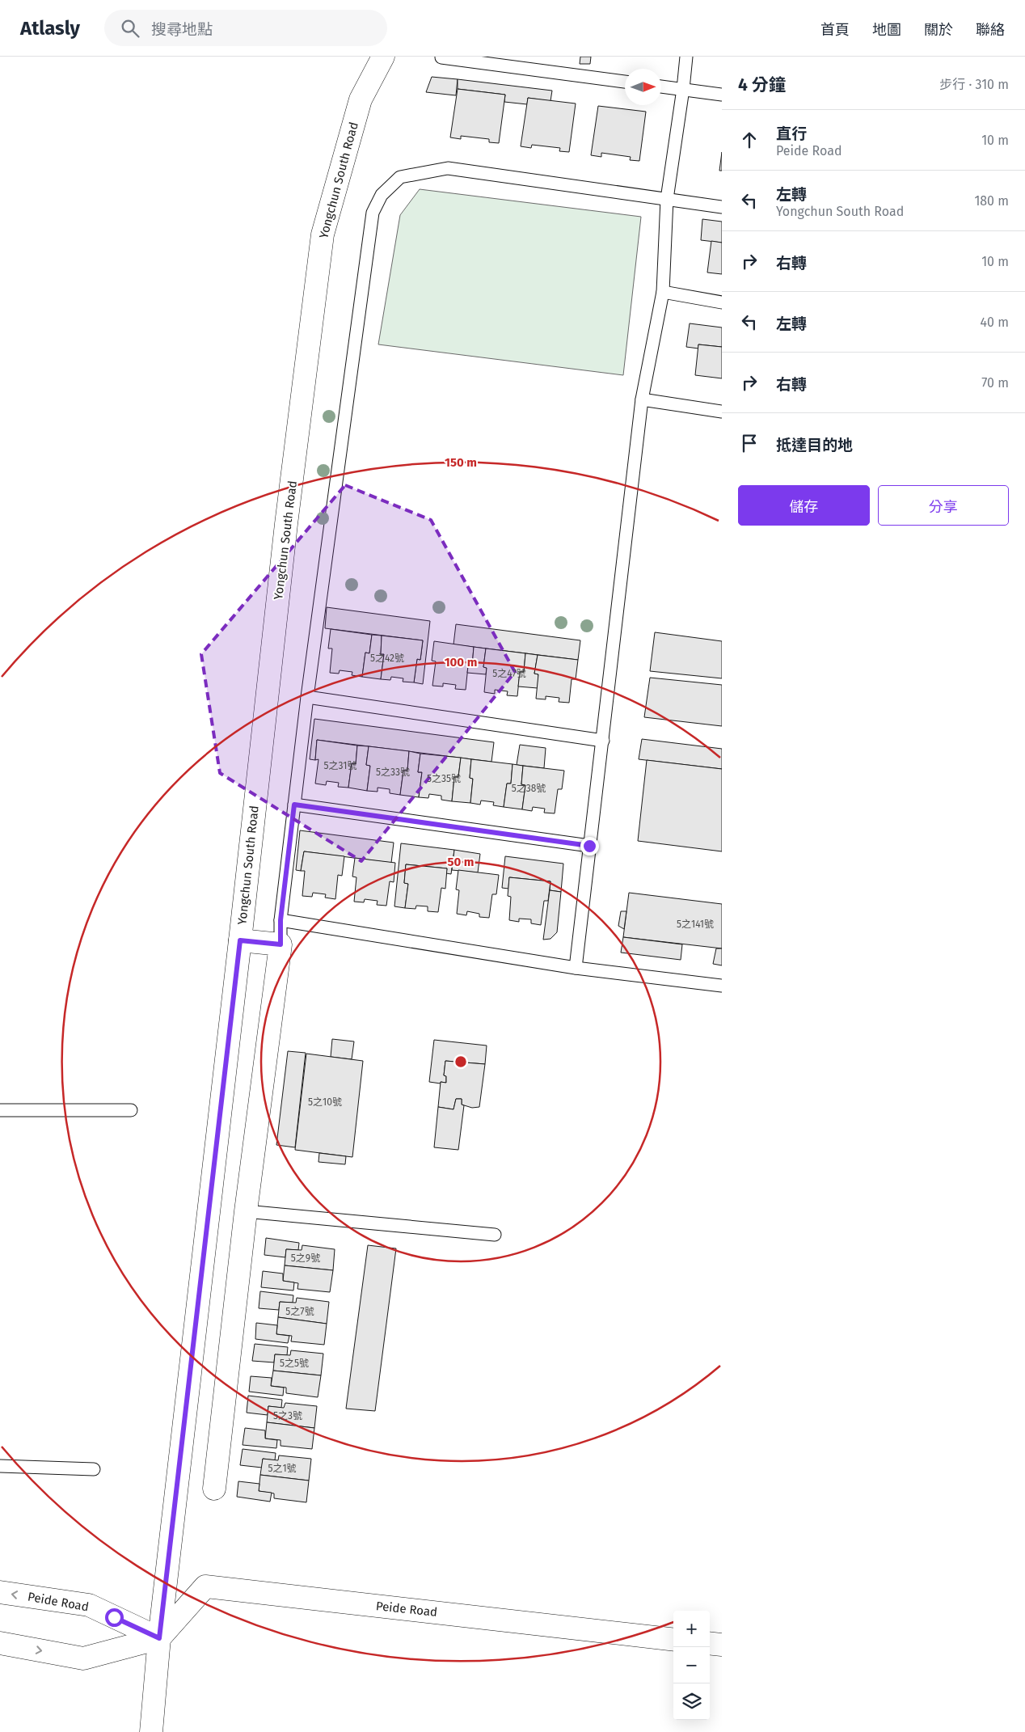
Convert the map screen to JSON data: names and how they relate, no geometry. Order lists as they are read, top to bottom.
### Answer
{
  "streets": {
    "street": ["Yongchun South Road", "Peide Road"]
  },
  "crossings": [
    ["Yongchun South Road", "Peide Road"]
  ],
  "house_numbers": [
    "5之42號",
    "5之47號",
    "5之31號",
    "5之33號",
    "5之35號",
    "5之38號",
    "5之141號",
    "5之10號",
    "5之9號",
    "5之7號",
    "5之5號",
    "5之3號",
    "5之1號"
  ],
  "north": "right",
  "page": {
    "header": "Atlasly",
    "search": "搜尋地點",
    "nav": [
      "首頁",
      "地圖",
      "關於",
      "聯絡"
    ],
    "heading": ["4 分鐘", "步行 · 310 m"],
    "list": [
      ["直行", "Peide Road", "10 m"],
      ["左轉", "Yongchun South Road", "180 m"],
      ["右轉", "10 m"],
      ["左轉", "40 m"],
      ["右轉", "70 m"],
      "抵達目的地"
    ],
    "buttons": ["儲存", "分享"],
    "map_buttons": ["+", "−"]
  },
  "rings": ["150 m", "100 m", "50 m"]
}
